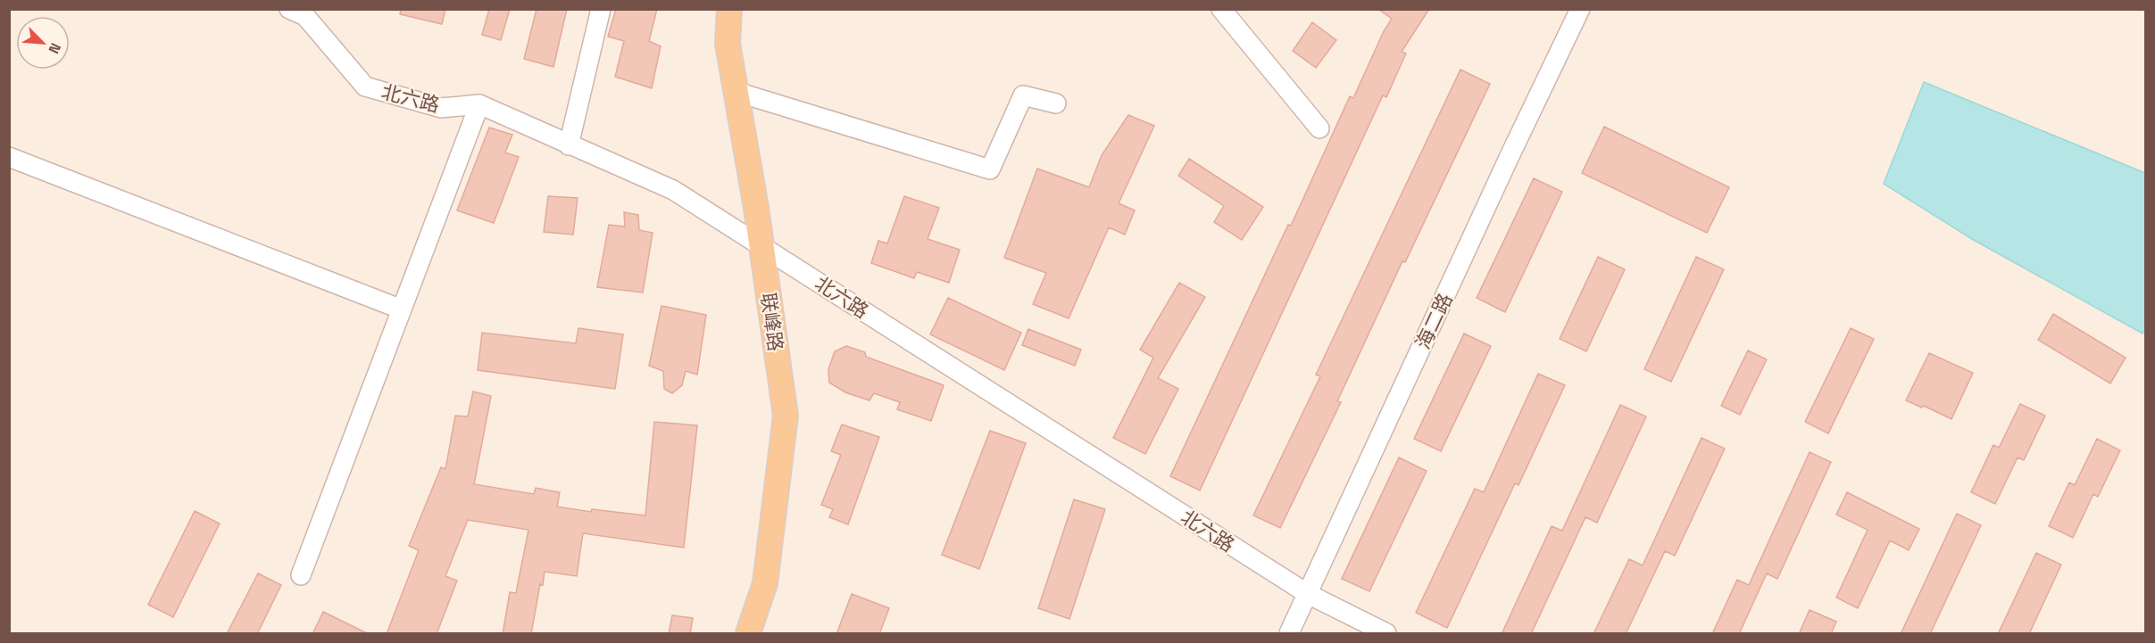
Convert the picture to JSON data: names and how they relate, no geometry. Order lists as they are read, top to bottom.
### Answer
{
  "streets": {
    "main road": ["联峰路"],
    "street": ["北六路", "海二路"]
  },
  "crossings": [
    ["北六路", "海二路"],
    ["北六路", "联峰路"]
  ],
  "north": "bottom right"
}
